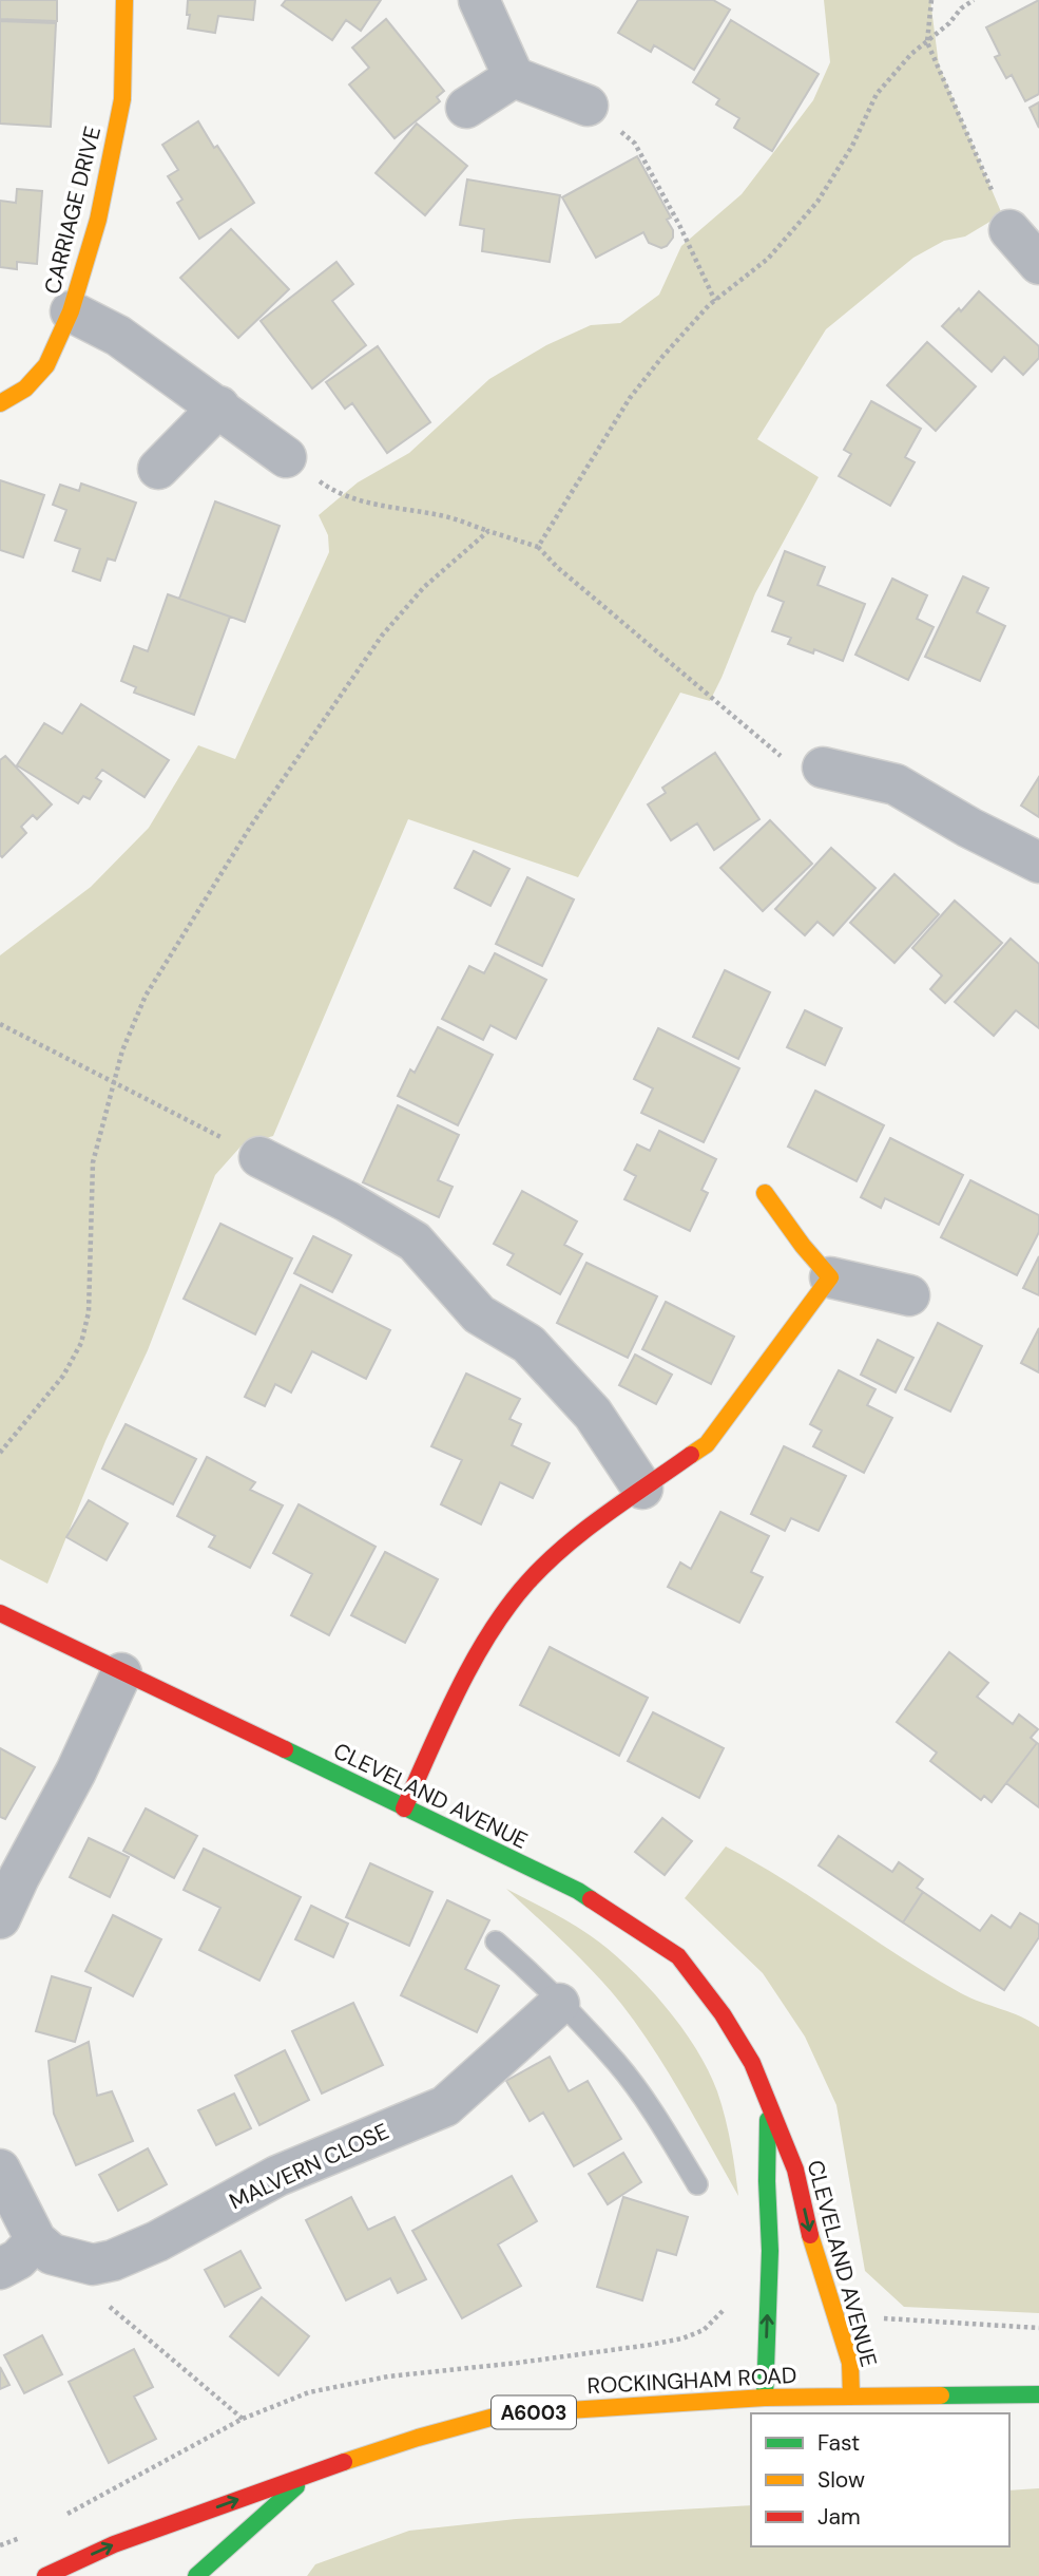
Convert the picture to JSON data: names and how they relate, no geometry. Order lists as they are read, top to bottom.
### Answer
{
  "streets": {
    "street": [
      "CARRIAGE DRIVE",
      "CLEVELAND AVENUE",
      "MALVERN CLOSE",
      "ROCKINGHAM ROAD",
      "A6003"
    ]
  },
  "crossings": [
    ["CLEVELAND AVENUE", "ROCKINGHAM ROAD"]
  ],
  "legend": ["Fast", "Slow", "Jam"]
}
